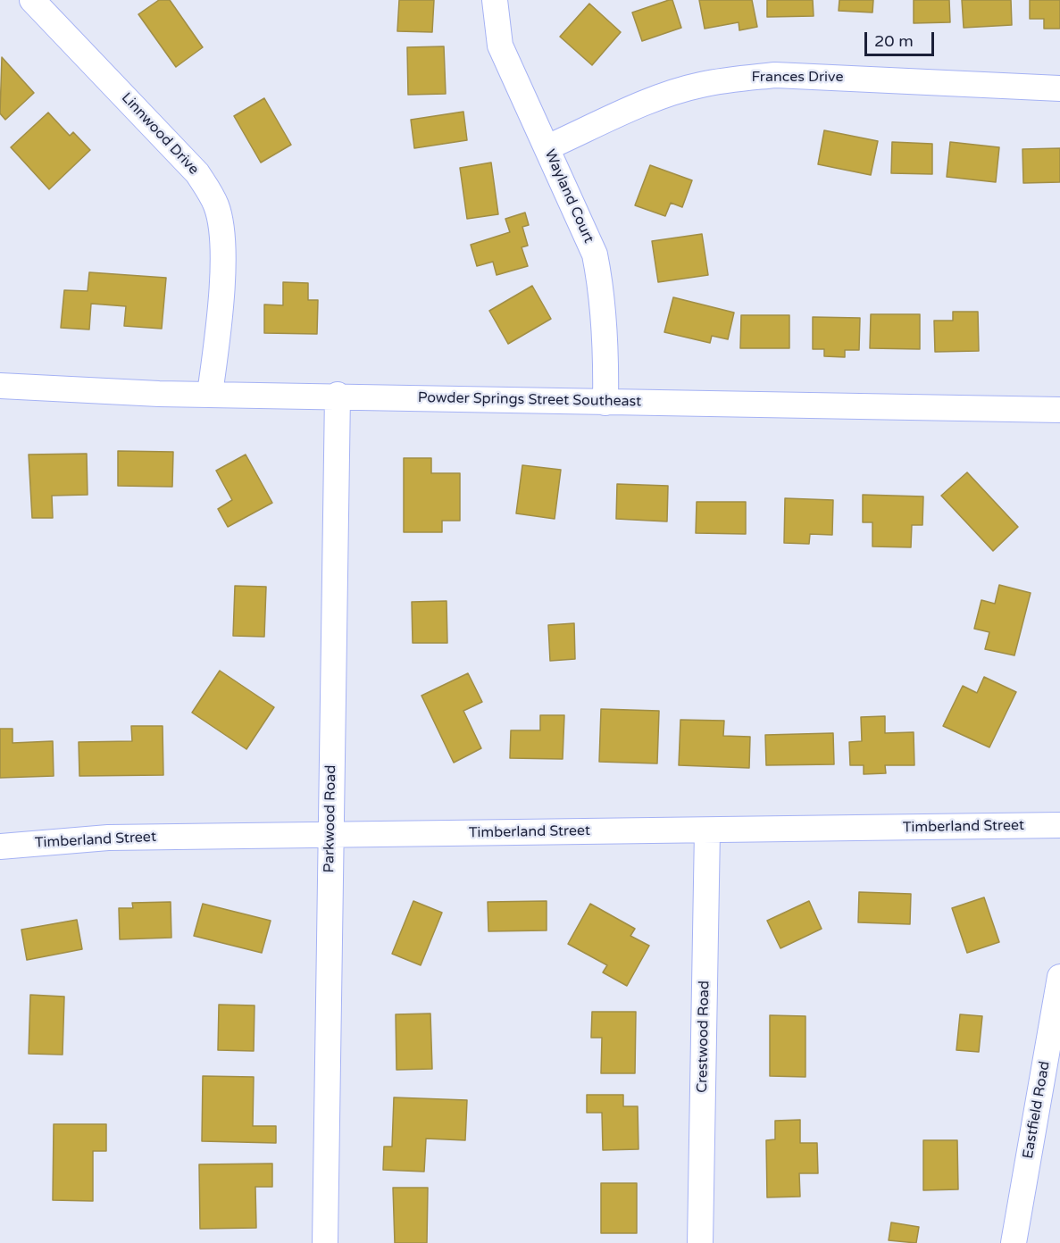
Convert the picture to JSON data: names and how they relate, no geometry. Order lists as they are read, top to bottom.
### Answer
{
  "streets": {
    "street": [
      "Frances Drive",
      "Linnwood Drive",
      "Wayland Court",
      "Powder Springs Street Southeast",
      "Parkwood Road",
      "Timberland Street",
      "Crestwood Road",
      "Eastfield Road"
    ]
  },
  "crossings": [
    ["Frances Drive", "Wayland Court"],
    ["Linnwood Drive", "Powder Springs Street Southeast"],
    ["Wayland Court", "Powder Springs Street Southeast"],
    ["Powder Springs Street Southeast", "Parkwood Road"],
    ["Parkwood Road", "Timberland Street"],
    ["Timberland Street", "Crestwood Road"]
  ],
  "scale_bar": "20 m"
}
